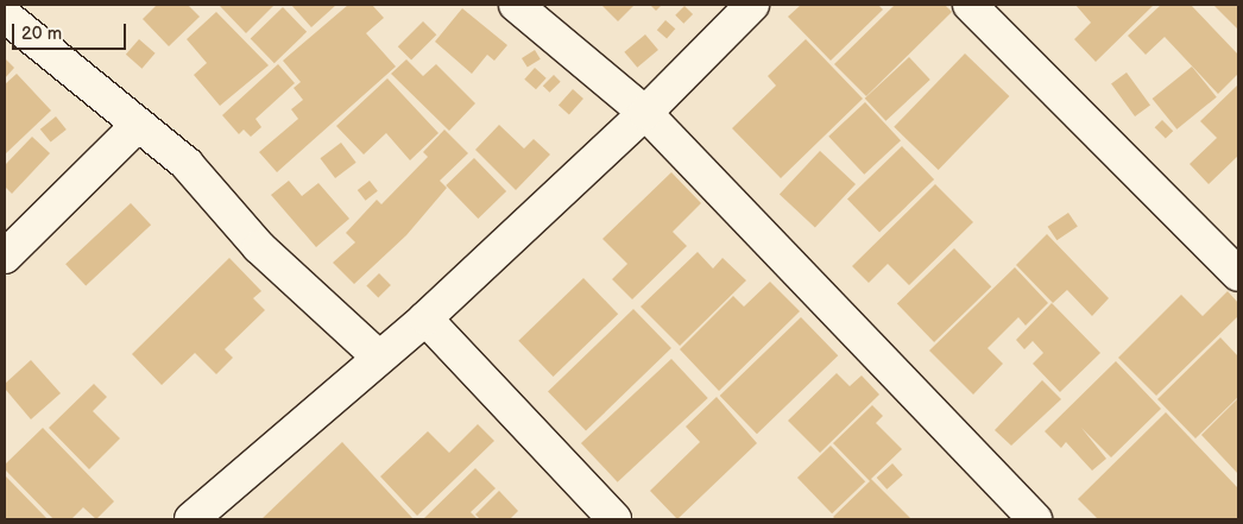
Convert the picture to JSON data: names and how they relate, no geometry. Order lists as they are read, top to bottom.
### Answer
{
  "scale_bar": "20 m"
}
